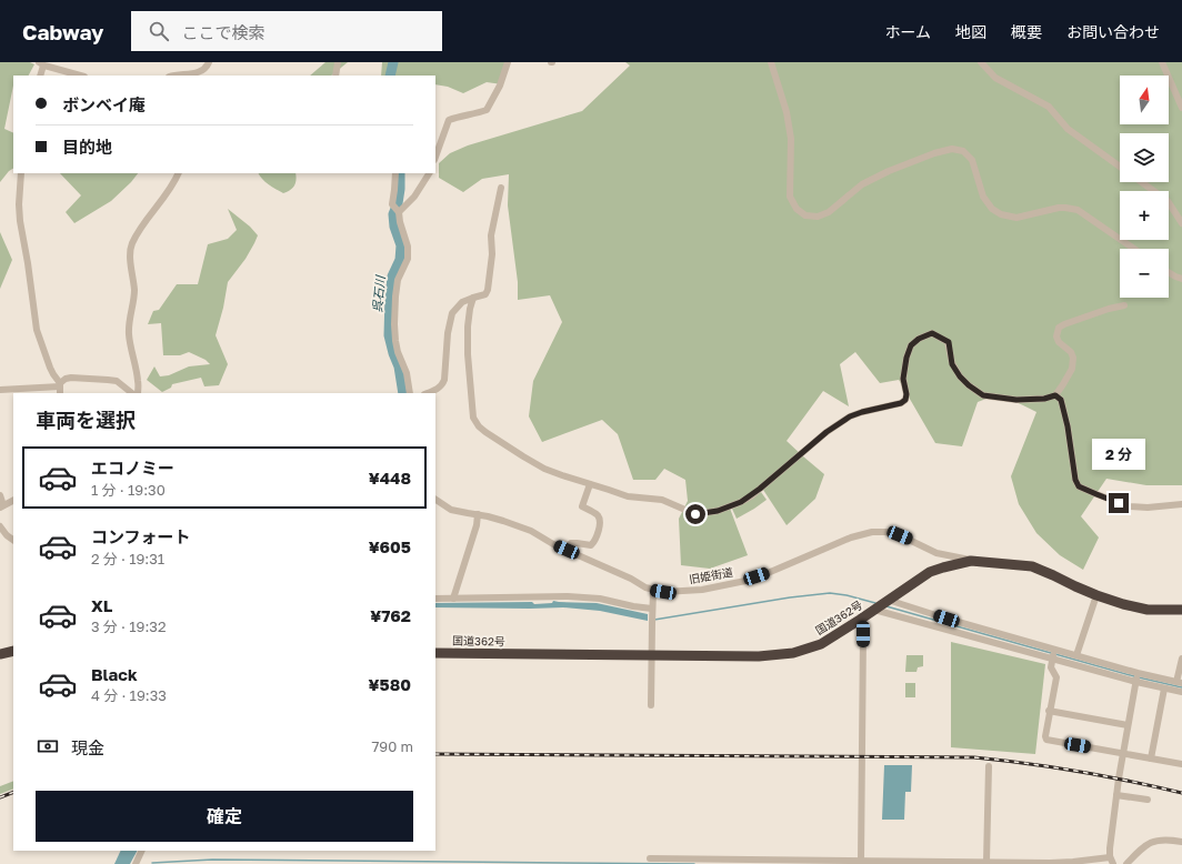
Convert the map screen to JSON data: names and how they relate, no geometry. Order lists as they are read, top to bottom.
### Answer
{
  "streets": {
    "highway": ["国道362号"],
    "street": ["旧姫街道"]
  },
  "crossings": [
    ["旧姫街道", "国道362号"]
  ],
  "water": ["呉石川"],
  "north": "top",
  "page": {
    "header": "Cabway",
    "search": "ここで検索",
    "nav": [
      "ホーム",
      "地図",
      "概要",
      "お問い合わせ"
    ],
    "map_buttons": ["+", "−"],
    "banner": ["ボンベイ庵", "目的地"],
    "heading": "車両を選択",
    "bubble": "2 分",
    "list": [
      {
        "name": "エコノミー",
        "note": "1 分 · 19:30",
        "value": "¥448"
      },
      {
        "name": "コンフォート",
        "note": "2 分 · 19:31",
        "value": "¥605"
      },
      {
        "name": "XL",
        "note": "3 分 · 19:32",
        "value": "¥762"
      },
      {
        "name": "Black",
        "note": "4 分 · 19:33",
        "value": "¥580"
      }
    ],
    "pay": ["現金", "790 m"],
    "buttons": "確定"
  }
}
